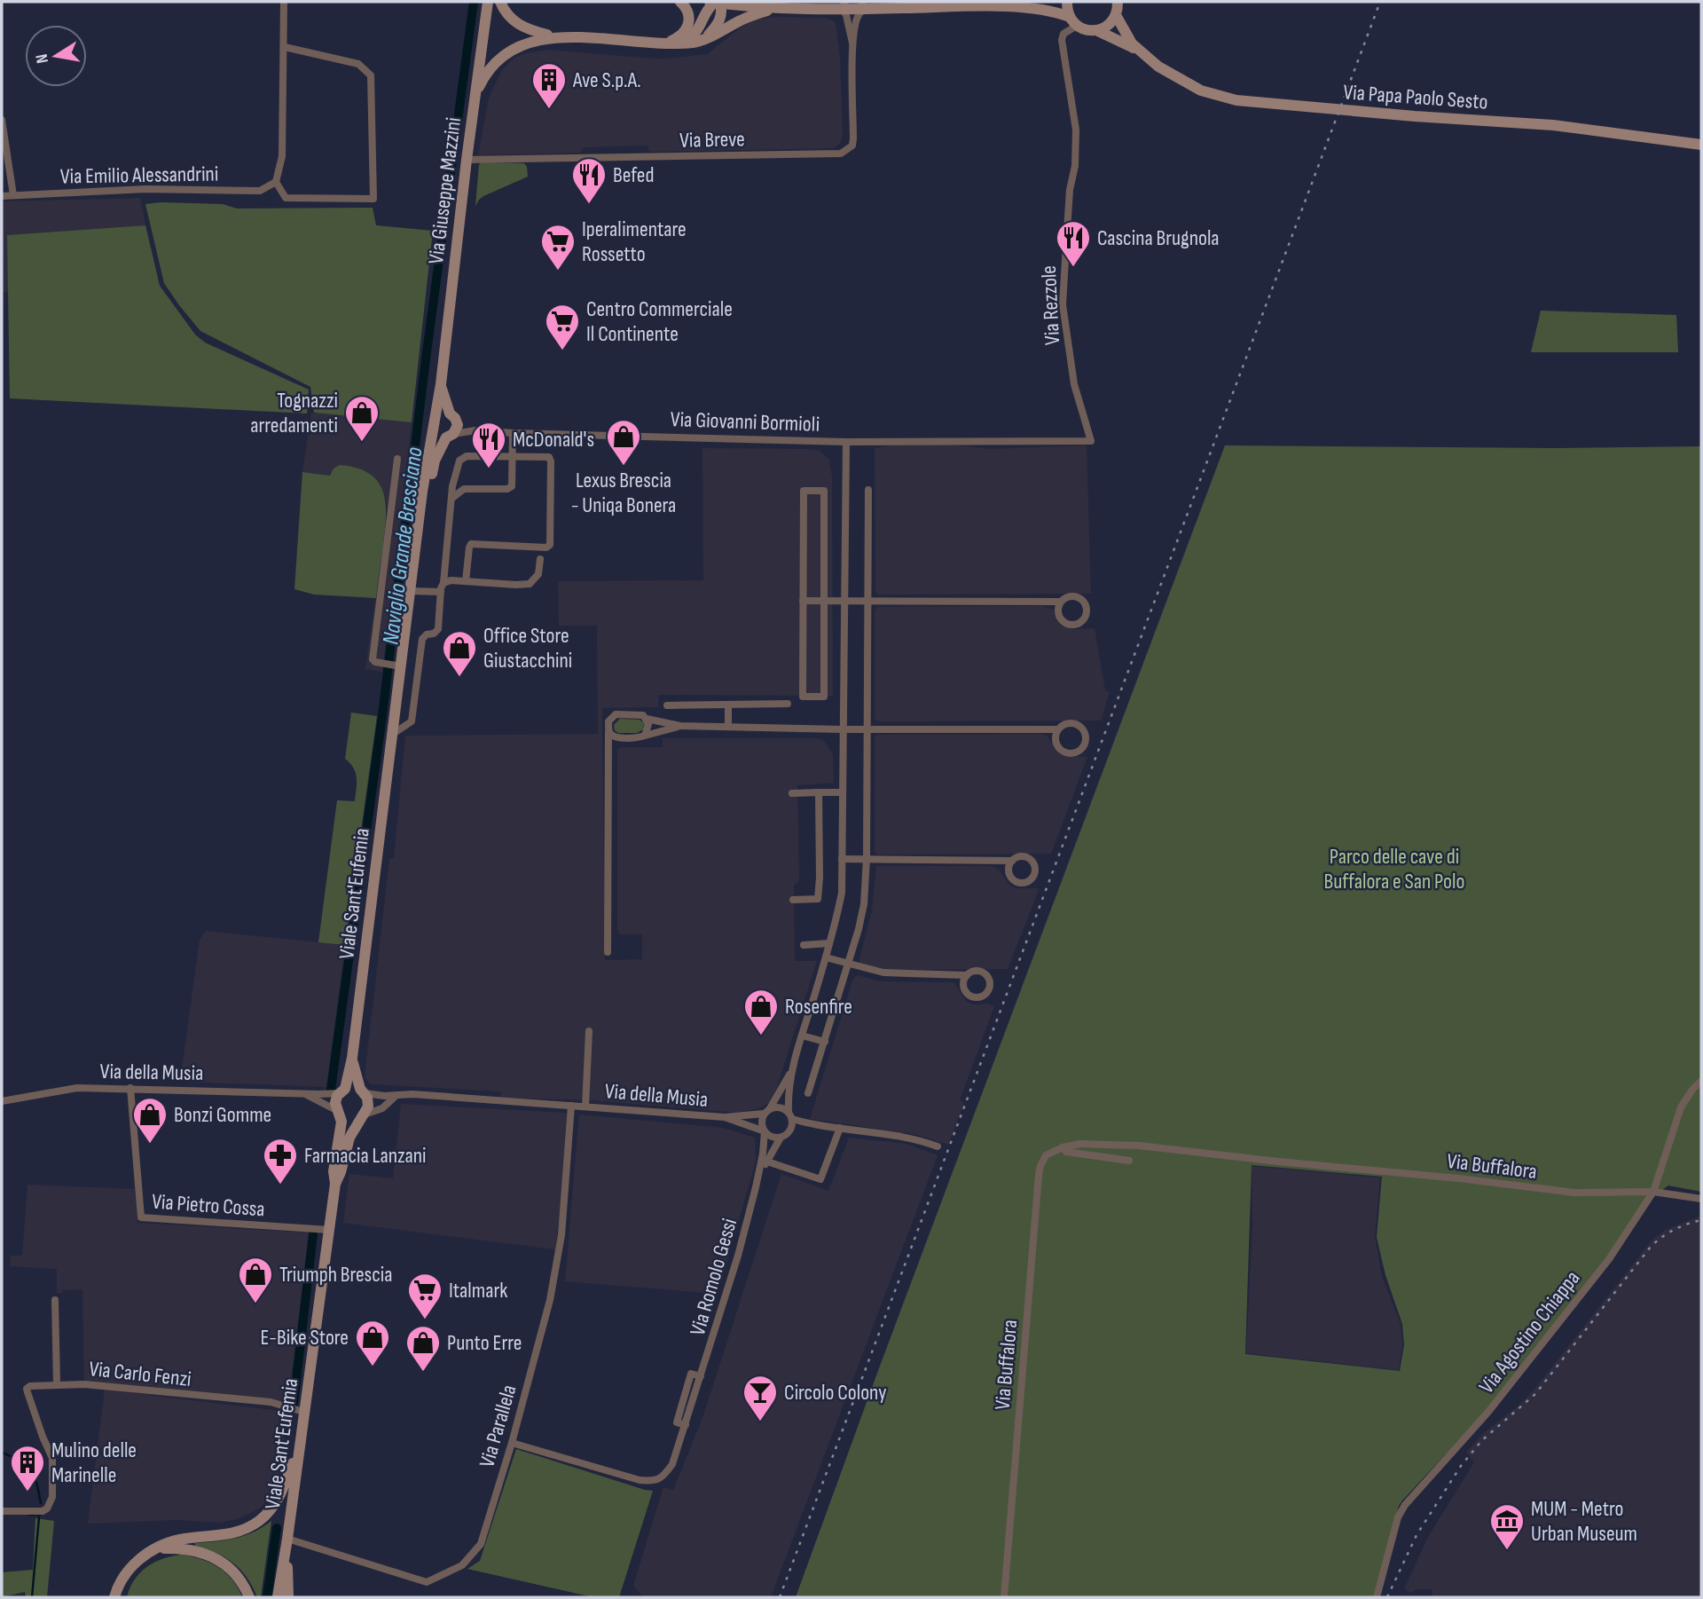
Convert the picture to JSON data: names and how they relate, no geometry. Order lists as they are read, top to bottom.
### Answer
{
  "streets": {
    "main road": ["Via Papa Paolo Sesto", "Via Giuseppe Mazzini", "Viale Sant'Eufemia"],
    "street": [
      "Via Breve",
      "Via Emilio Alessandrini",
      "Via Rezzole",
      "Via Giovanni Bormioli",
      "Via della Musia",
      "Via Buffalora",
      "Via Pietro Cossa",
      "Via Romolo Gessi",
      "Via Agostino Chiappa",
      "Via Carlo Fenzi",
      "Via Parallela"
    ]
  },
  "crossings": [
    ["Via Papa Paolo Sesto", "Via Rezzole"],
    ["Via Breve", "Via Giuseppe Mazzini"],
    ["Via Giuseppe Mazzini", "Viale Sant'Eufemia"],
    ["Via Rezzole", "Via Giovanni Bormioli"],
    ["Via Giovanni Bormioli", "Via della Musia"],
    ["Via Giovanni Bormioli", "Via Romolo Gessi"],
    ["Viale Sant'Eufemia", "Via della Musia"],
    ["Viale Sant'Eufemia", "Via Pietro Cossa"],
    ["Viale Sant'Eufemia", "Via Carlo Fenzi"],
    ["Viale Sant'Eufemia", "Via Parallela"],
    ["Via della Musia", "Via Pietro Cossa"],
    ["Via della Musia", "Via Romolo Gessi"],
    ["Via della Musia", "Via Parallela"],
    ["Via Buffalora", "Via Agostino Chiappa"],
    ["Via Romolo Gessi", "Via Parallela"]
  ],
  "water": ["Naviglio Grande Bresciano"],
  "parks": ["Parco delle cave di Buffalora e San Polo"],
  "places": {
    "building": ["Ave S.p.A.", "Mulino delle Marinelle"],
    "restaurant": ["Befed", "Cascina Brugnola", "McDonald's"],
    "supermarket": ["Iperalimentare Rossetto", "Centro Commerciale Il Continente", "Italmark"],
    "shop": [
      "Tognazzi arredamenti",
      "Lexus Brescia - Uniqa Bonera",
      "Office Store Giustacchini",
      "Rosenfire",
      "Bonzi Gomme",
      "Triumph Brescia",
      "E-Bike Store",
      "Punto Erre"
    ],
    "pharmacy": ["Farmacia Lanzani"],
    "bar": ["Circolo Colony"],
    "museum": ["MUM - Metro Urban Museum"]
  },
  "north": "left"
}
